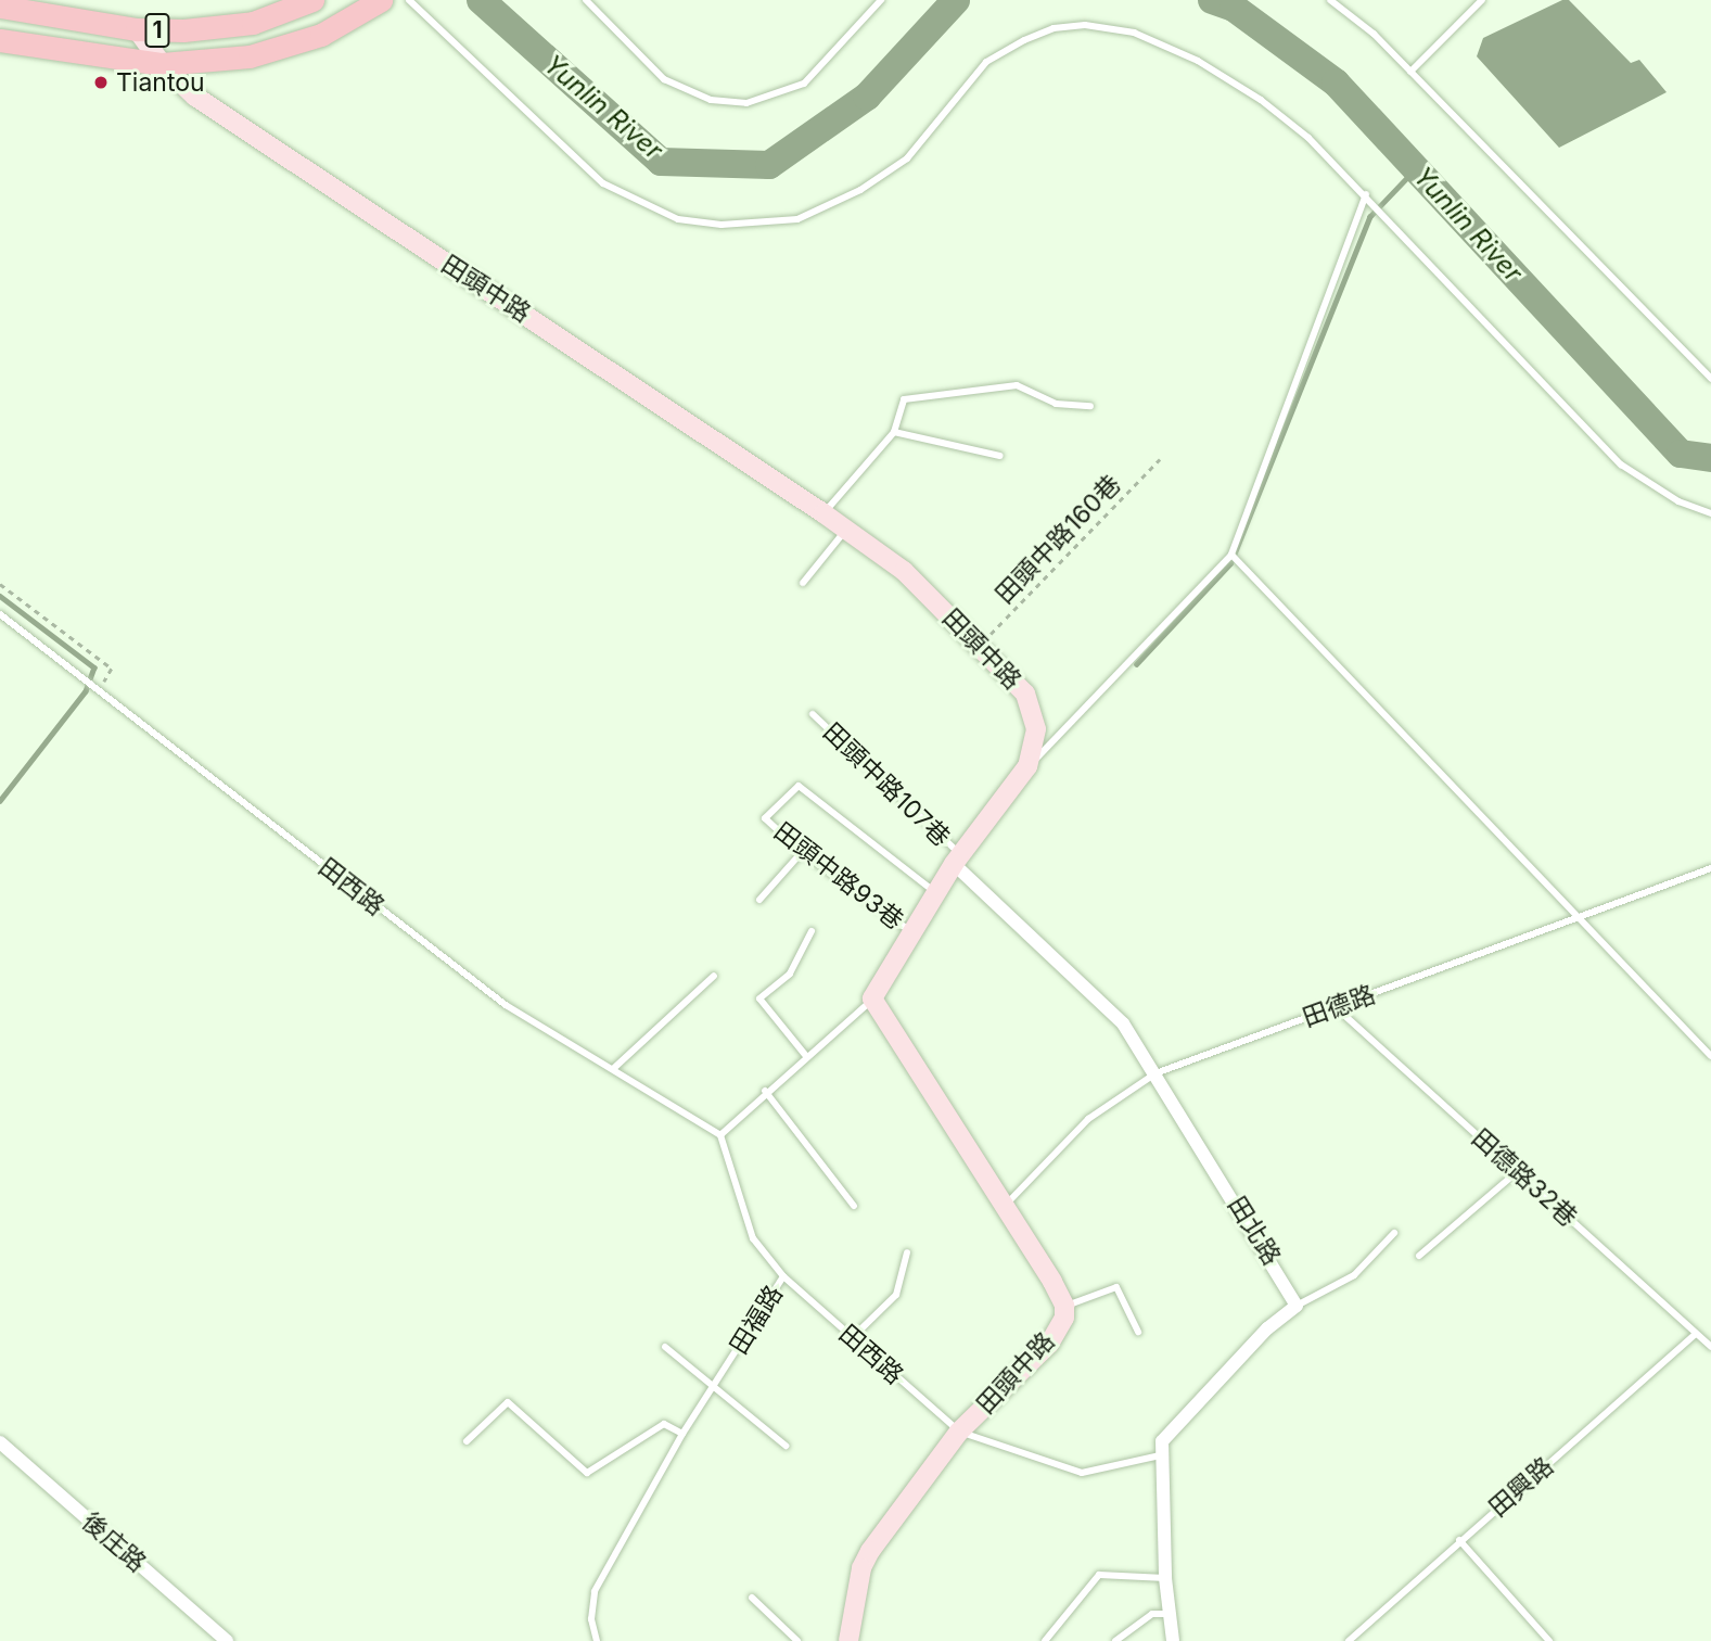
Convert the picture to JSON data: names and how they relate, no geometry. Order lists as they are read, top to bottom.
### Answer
{
  "streets": {
    "main road": ["1"],
    "street": ["田頭中路", "田北路", "後庄路"],
    "lane": [
      "田頭中路107巷",
      "田頭中路93巷",
      "田西路",
      "田德路",
      "田德路32巷",
      "田福路",
      "田興路"
    ],
    "path": ["田頭中路160巷"]
  },
  "crossings": [
    ["1", "田頭中路"],
    ["田頭中路", "田頭中路160巷"],
    ["田頭中路", "田頭中路107巷"],
    ["田頭中路", "田頭中路93巷"],
    ["田頭中路", "田西路"],
    ["田頭中路", "田德路"],
    ["田頭中路", "田北路"],
    ["田頭中路107巷", "田北路"],
    ["田西路", "田福路"],
    ["田德路", "田德路32巷"],
    ["田德路", "田北路"],
    ["田德路32巷", "田興路"]
  ],
  "water": ["Yunlin River"],
  "places": ["Tiantou"]
}
